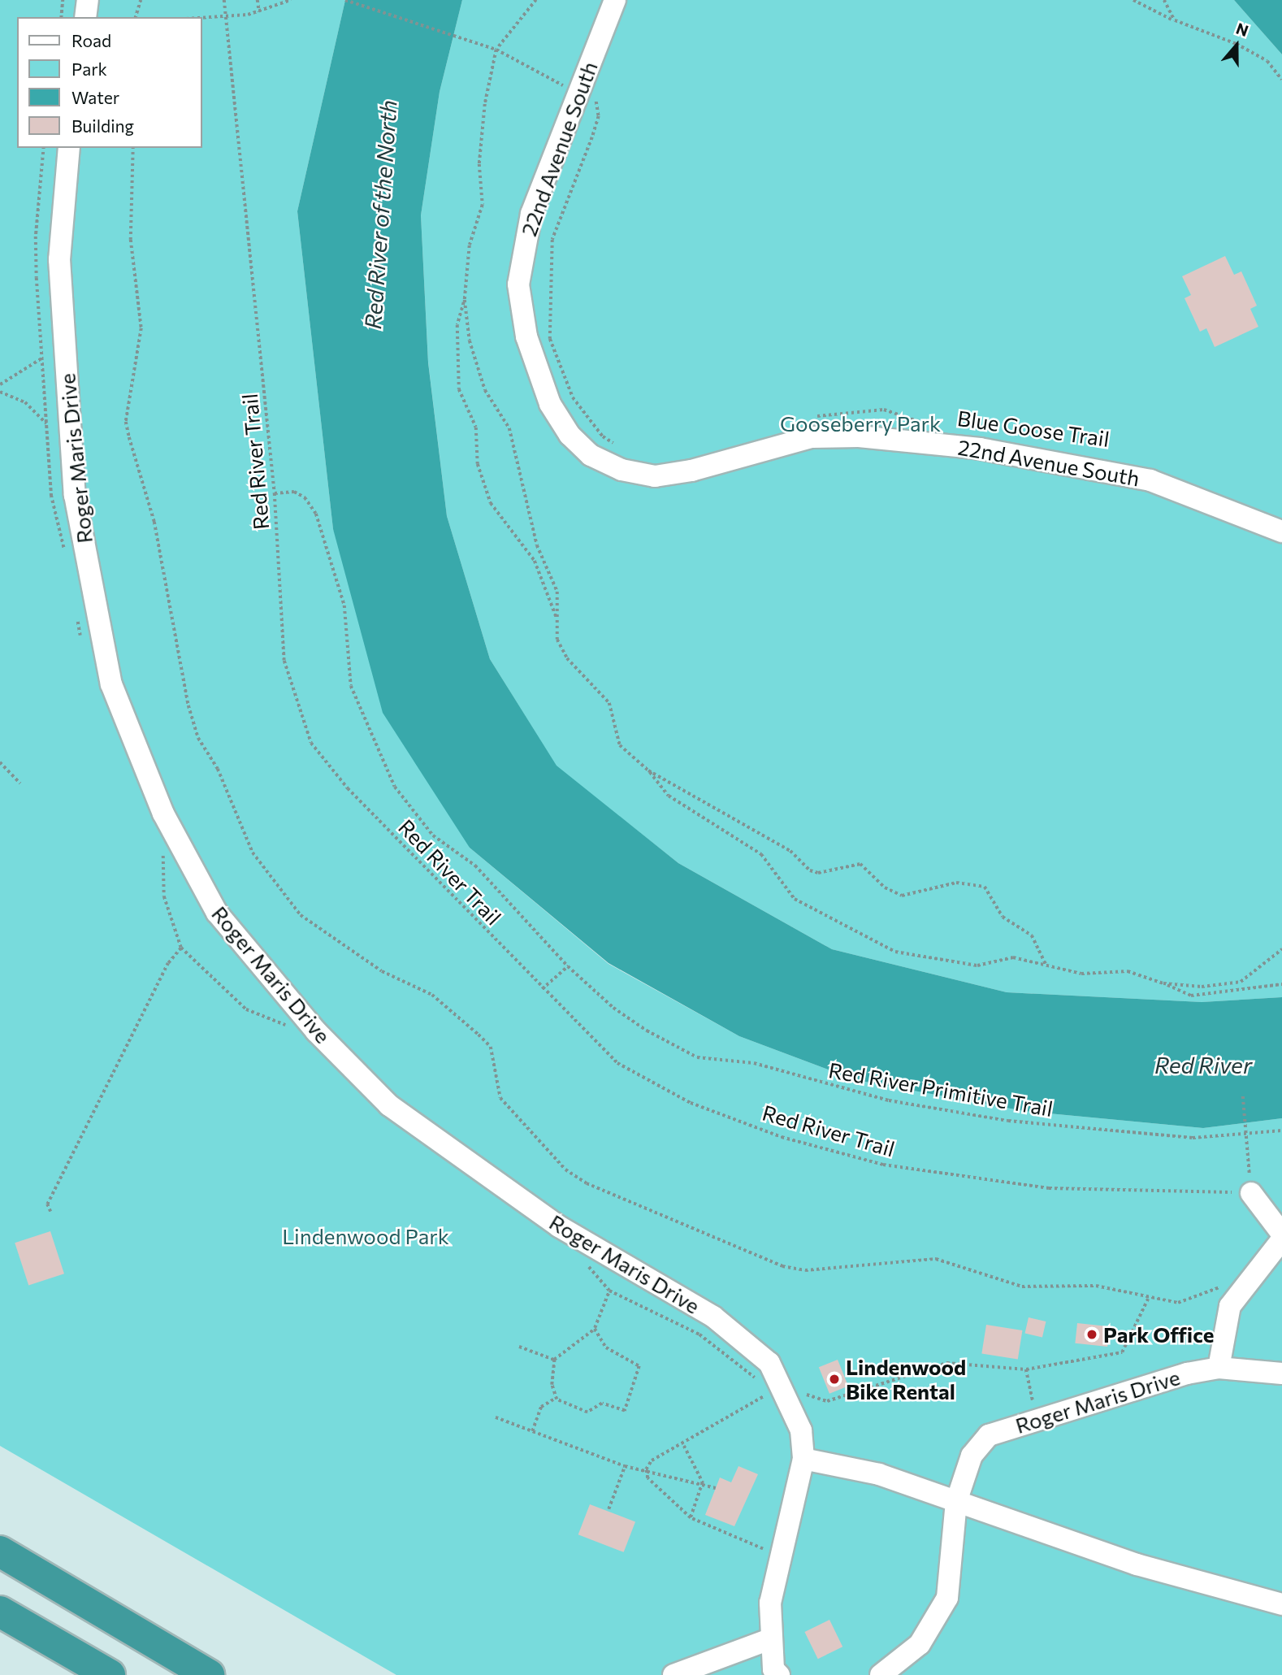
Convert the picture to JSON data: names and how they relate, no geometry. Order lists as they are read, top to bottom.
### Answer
{
  "streets": {
    "street": ["22nd Avenue South", "Roger Maris Drive"],
    "path": ["Red River Trail", "Red River Primitive Trail"]
  },
  "crossings": [
    ["Red River Trail", "Red River Primitive Trail"]
  ],
  "water": ["Red River of the North", "Red River"],
  "parks": ["Gooseberry Park", "Lindenwood Park"],
  "places": ["Park Office", "Lindenwood Bike Rental"],
  "legend": [
    "Road",
    "Park",
    "Water",
    "Building"
  ],
  "north": "top"
}
